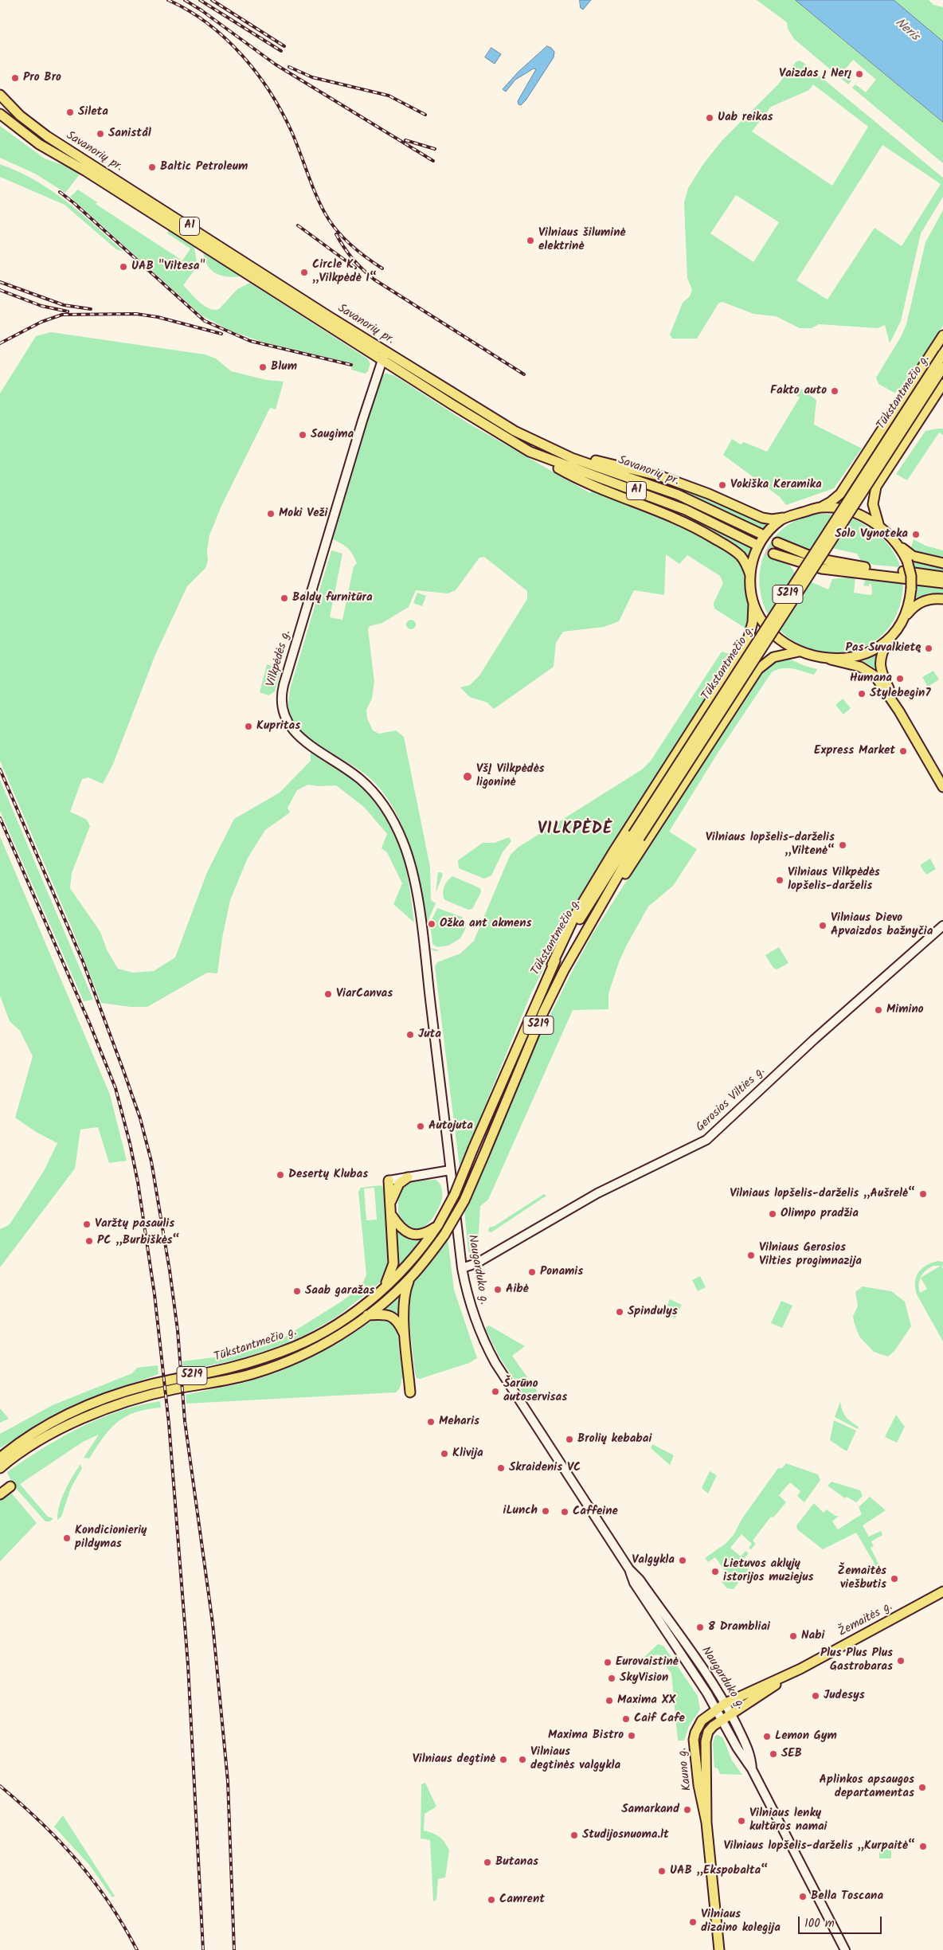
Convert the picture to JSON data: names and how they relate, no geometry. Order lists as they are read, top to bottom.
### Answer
{
  "streets": {
    "main road": [
      "Savanorių pr.",
      "A1",
      "Tūkstantmečio g.",
      "5219",
      "Vilkpėdės g.",
      "Gerosios Vilties g.",
      "Naugarduko g.",
      "Žemaitės g.",
      "Kauno g."
    ]
  },
  "crossings": [
    ["Savanorių pr.", "Vilkpėdės g."],
    ["Vilkpėdės g.", "Naugarduko g."],
    ["Gerosios Vilties g.", "Naugarduko g."],
    ["Naugarduko g.", "Žemaitės g."],
    ["Naugarduko g.", "Kauno g."],
    ["Žemaitės g.", "Kauno g."]
  ],
  "districts": ["VILKPĖDĖ"],
  "water": ["Neris"],
  "places": [
    "Vaizdas į Nerį",
    "Pro Bro",
    "Sileta",
    "Uab reikas",
    "Sanistål",
    "Baltic Petroleum",
    "Vilniaus šiluminė elektrinė",
    "UAB \"Viltesa\"",
    "Circle K „Vilkpėdė I“",
    "Blum",
    "Fakto auto",
    "Saugima",
    "Vokiška Keramika",
    "Moki Veži",
    "Solo Vynoteka",
    "Baldų furnitūra",
    "Pas Suvalkietę",
    "Humana",
    "Stylebegin7",
    "Kupritas",
    "Express Market",
    "VšĮ Vilkpėdės ligoninė",
    "Vilniaus lopšelis-darželis „Viltenė“",
    "Vilniaus Vilkpėdės lopšelis-darželis",
    "Ožka ant akmens",
    "Vilniaus Dievo Apvaizdos bažnyčia",
    "ViarCanvas",
    "Mimino",
    "Juta",
    "Autojuta",
    "Desertų Klubas",
    "Vilniaus lopšelis-darželis „Aušrelė“",
    "Olimpo pradžia",
    "Varžtų pasaulis",
    "PC „Burbiškės“",
    "Vilniaus Gerosios Vilties progimnazija",
    "Ponamis",
    "Aibė",
    "Saab garažas",
    "Spindulys",
    "Šarūno autoservisas",
    "Meharis",
    "Brolių kebabai",
    "Klivija",
    "Skraidenis VC",
    "iLunch",
    "Caffeine",
    "Kondicionierių pildymas",
    "Valgykla",
    "Lietuvos aklųjų istorijos muziejus",
    "Žemaitės viešbutis",
    "8 Drambliai",
    "Nabi",
    "Plus Plus Plus Gastrobaras",
    "Eurovaistinė",
    "SkyVision",
    "Judesys",
    "Maxima XX",
    "Caif Cafe",
    "Maxima Bistro",
    "Lemon Gym",
    "SEB",
    "Vilniaus degtinė",
    "Vilniaus degtinės valgykla",
    "Aplinkos apsaugos departamentas",
    "Samarkand",
    "Vilniaus lenkų kultūros namai",
    "Studijosnuoma.lt",
    "Vilniaus lopšelis-darželis „Kurpaitė“",
    "Butanas",
    "UAB „Ekspobalta“",
    "Bella Toscana",
    "Camrent",
    "Vilniaus dizaino kolegija"
  ],
  "scale_bar": "100 m"
}
